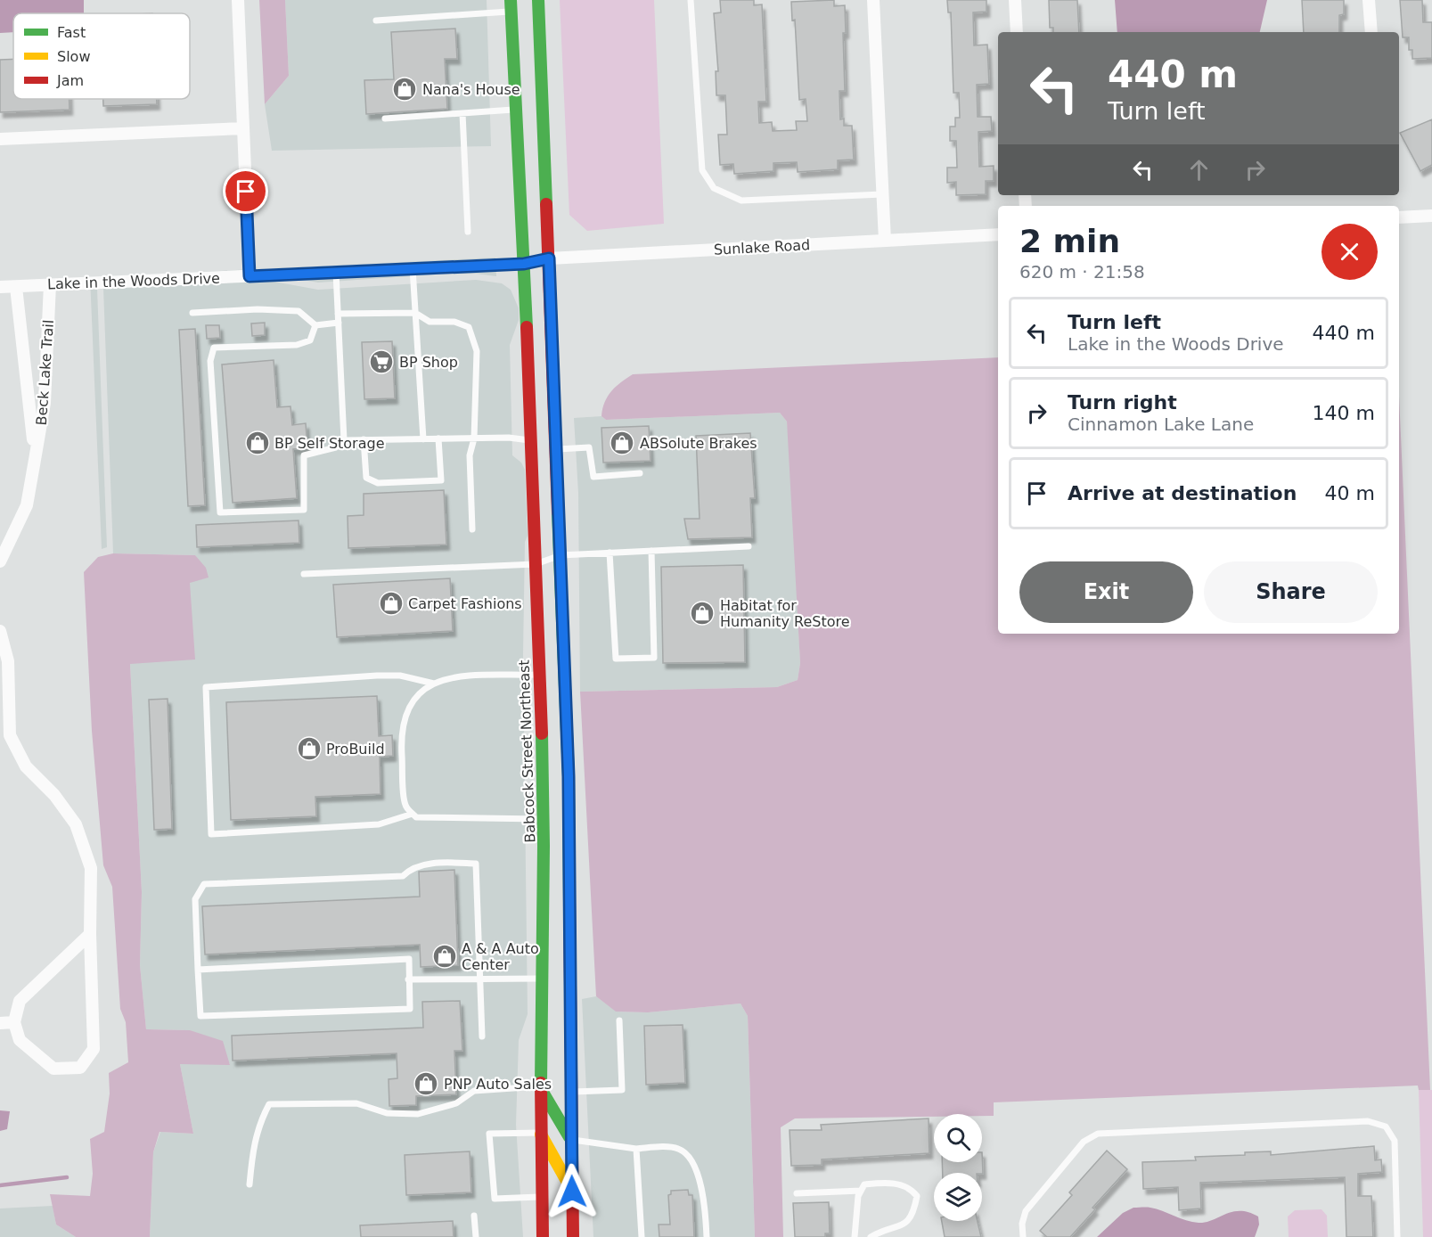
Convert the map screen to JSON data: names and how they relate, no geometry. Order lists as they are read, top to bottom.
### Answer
{
  "streets": {
    "main road": ["Babcock Street Northeast"],
    "street": ["Sunlake Road", "Lake in the Woods Drive", "Beck Lake Trail"]
  },
  "crossings": [
    ["Sunlake Road", "Lake in the Woods Drive"],
    ["Sunlake Road", "Babcock Street Northeast"],
    ["Lake in the Woods Drive", "Beck Lake Trail"],
    ["Lake in the Woods Drive", "Babcock Street Northeast"]
  ],
  "places": {
    "shop": [
      "Nana's House",
      "BP Self Storage",
      "ABSolute Brakes",
      "Carpet Fashions",
      "Habitat for Humanity ReStore",
      "ProBuild",
      "A & A Auto Center",
      "PNP Auto Sales"
    ],
    "supermarket": ["BP Shop"]
  },
  "legend": ["Fast", "Slow", "Jam"],
  "page": {
    "turn": ["440 m", "Turn left"],
    "heading": ["2 min", "620 m · 21:58"],
    "list": [
      {
        "name": "Turn left",
        "note": "Lake in the Woods Drive",
        "value": "440 m"
      },
      {
        "name": "Turn right",
        "note": "Cinnamon Lake Lane",
        "value": "140 m"
      },
      {
        "name": "Arrive at destination",
        "value": "40 m"
      }
    ],
    "buttons": ["Exit", "Share"]
  }
}
